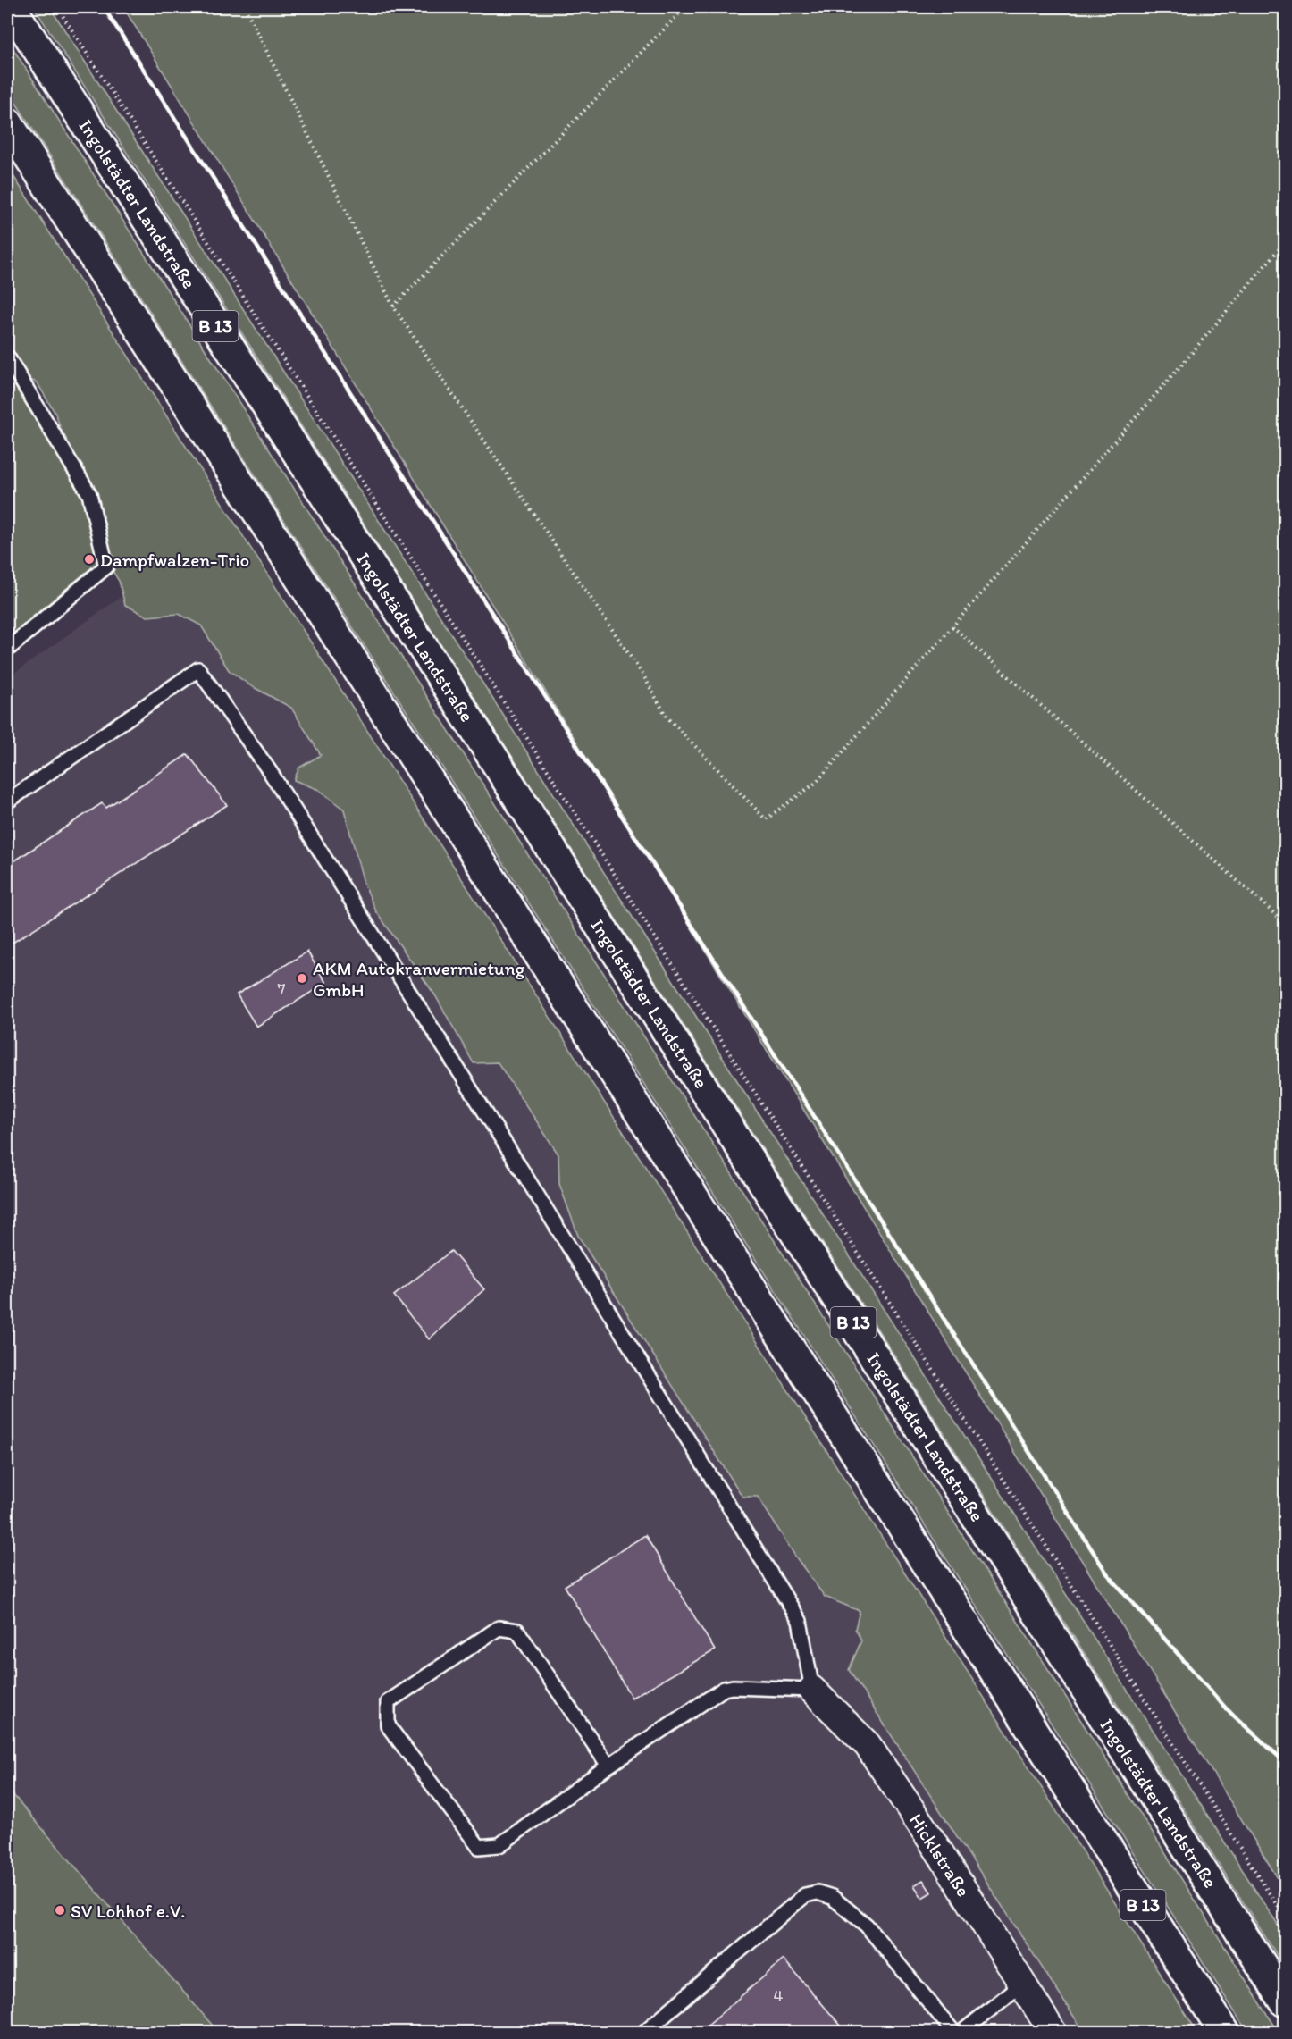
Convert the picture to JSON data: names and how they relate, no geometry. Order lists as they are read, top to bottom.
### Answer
{
  "streets": {
    "main road": ["Ingolstädter Landstraße", "B 13"],
    "street": ["Hicklstraße"]
  },
  "places": ["Dampfwalzen-Trio", "AKM Autokranvermietung GmbH", "SV Lohhof e.V."],
  "house_numbers": ["7", "4"]
}
